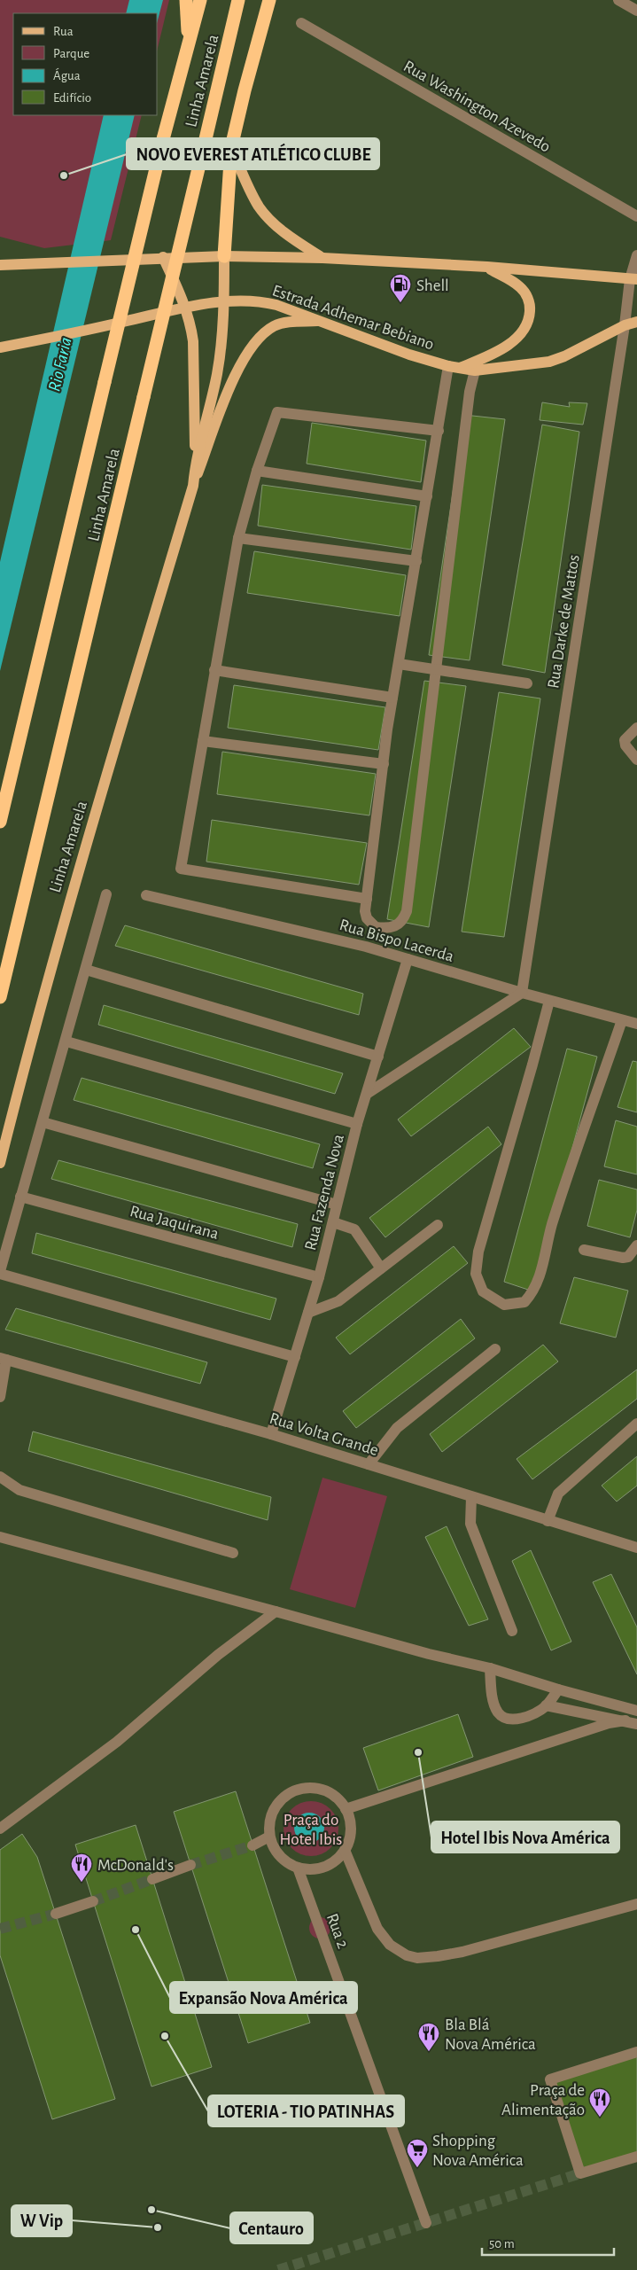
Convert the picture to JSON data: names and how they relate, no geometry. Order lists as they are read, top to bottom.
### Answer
{
  "streets": {
    "highway": ["Linha Amarela"],
    "main road": ["Estrada Adhemar Bebiano"],
    "street": [
      "Rua Washington Azevedo",
      "Rua Darke de Mattos",
      "Rua Bispo Lacerda",
      "Rua Fazenda Nova",
      "Rua Jaquirana",
      "Rua Volta Grande",
      "Rua 2"
    ]
  },
  "crossings": [
    ["Linha Amarela", "Estrada Adhemar Bebiano"],
    ["Estrada Adhemar Bebiano", "Rua Darke de Mattos"],
    ["Rua Darke de Mattos", "Rua Bispo Lacerda"],
    ["Rua Bispo Lacerda", "Rua Fazenda Nova"],
    ["Rua Fazenda Nova", "Rua Jaquirana"],
    ["Rua Fazenda Nova", "Rua Volta Grande"]
  ],
  "water": ["Rio Faria"],
  "parks": ["Praça do Hotel Ibis"],
  "places": {
    "other": [
      "NOVO EVEREST ATLÉTICO CLUBE",
      "Hotel Ibis Nova América",
      "Expansão Nova América",
      "LOTERIA - TIO PATINHAS",
      "Centauro",
      "W Vip"
    ],
    "fuel station": ["Shell"],
    "restaurant": ["McDonald's", "Bla Blá Nova América", "Praça de Alimentação"],
    "supermarket": ["Shopping Nova América"]
  },
  "legend": [
    "Rua",
    "Parque",
    "Água",
    "Edifício"
  ],
  "scale_bar": "50 m"
}
